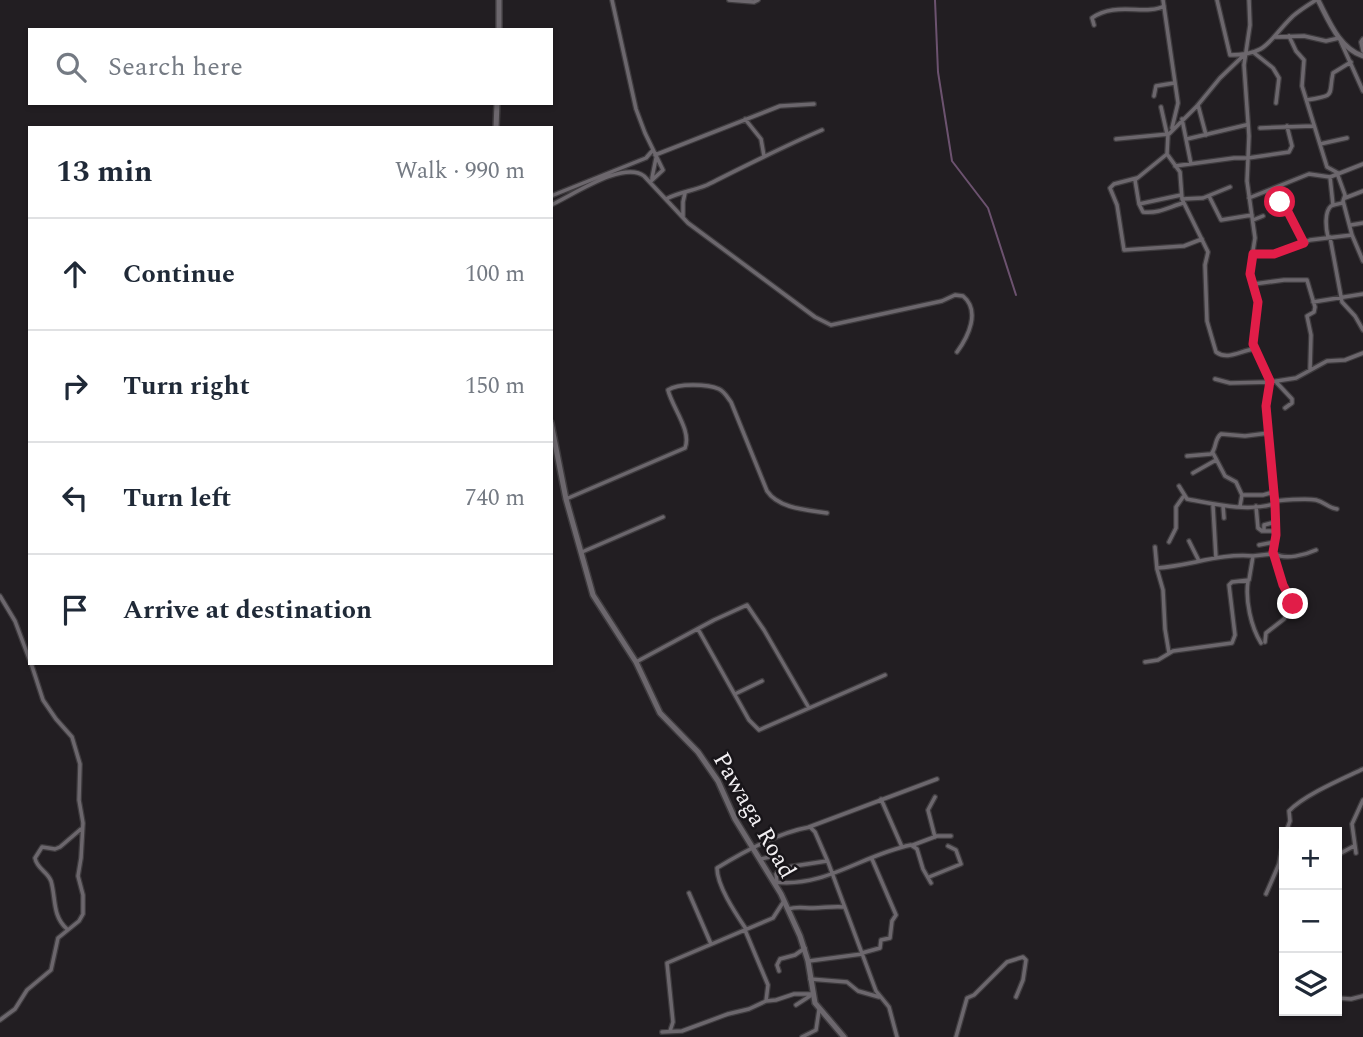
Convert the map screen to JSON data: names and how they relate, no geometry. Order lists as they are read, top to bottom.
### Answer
{
  "streets": {
    "main road": ["Pawaga Road"]
  },
  "page": {
    "search": "Search here",
    "heading": ["13 min", "Walk · 990 m"],
    "list": [
      ["Continue", "100 m"],
      ["Turn right", "150 m"],
      ["Turn left", "740 m"],
      "Arrive at destination"
    ],
    "map_buttons": ["+", "−"]
  }
}
